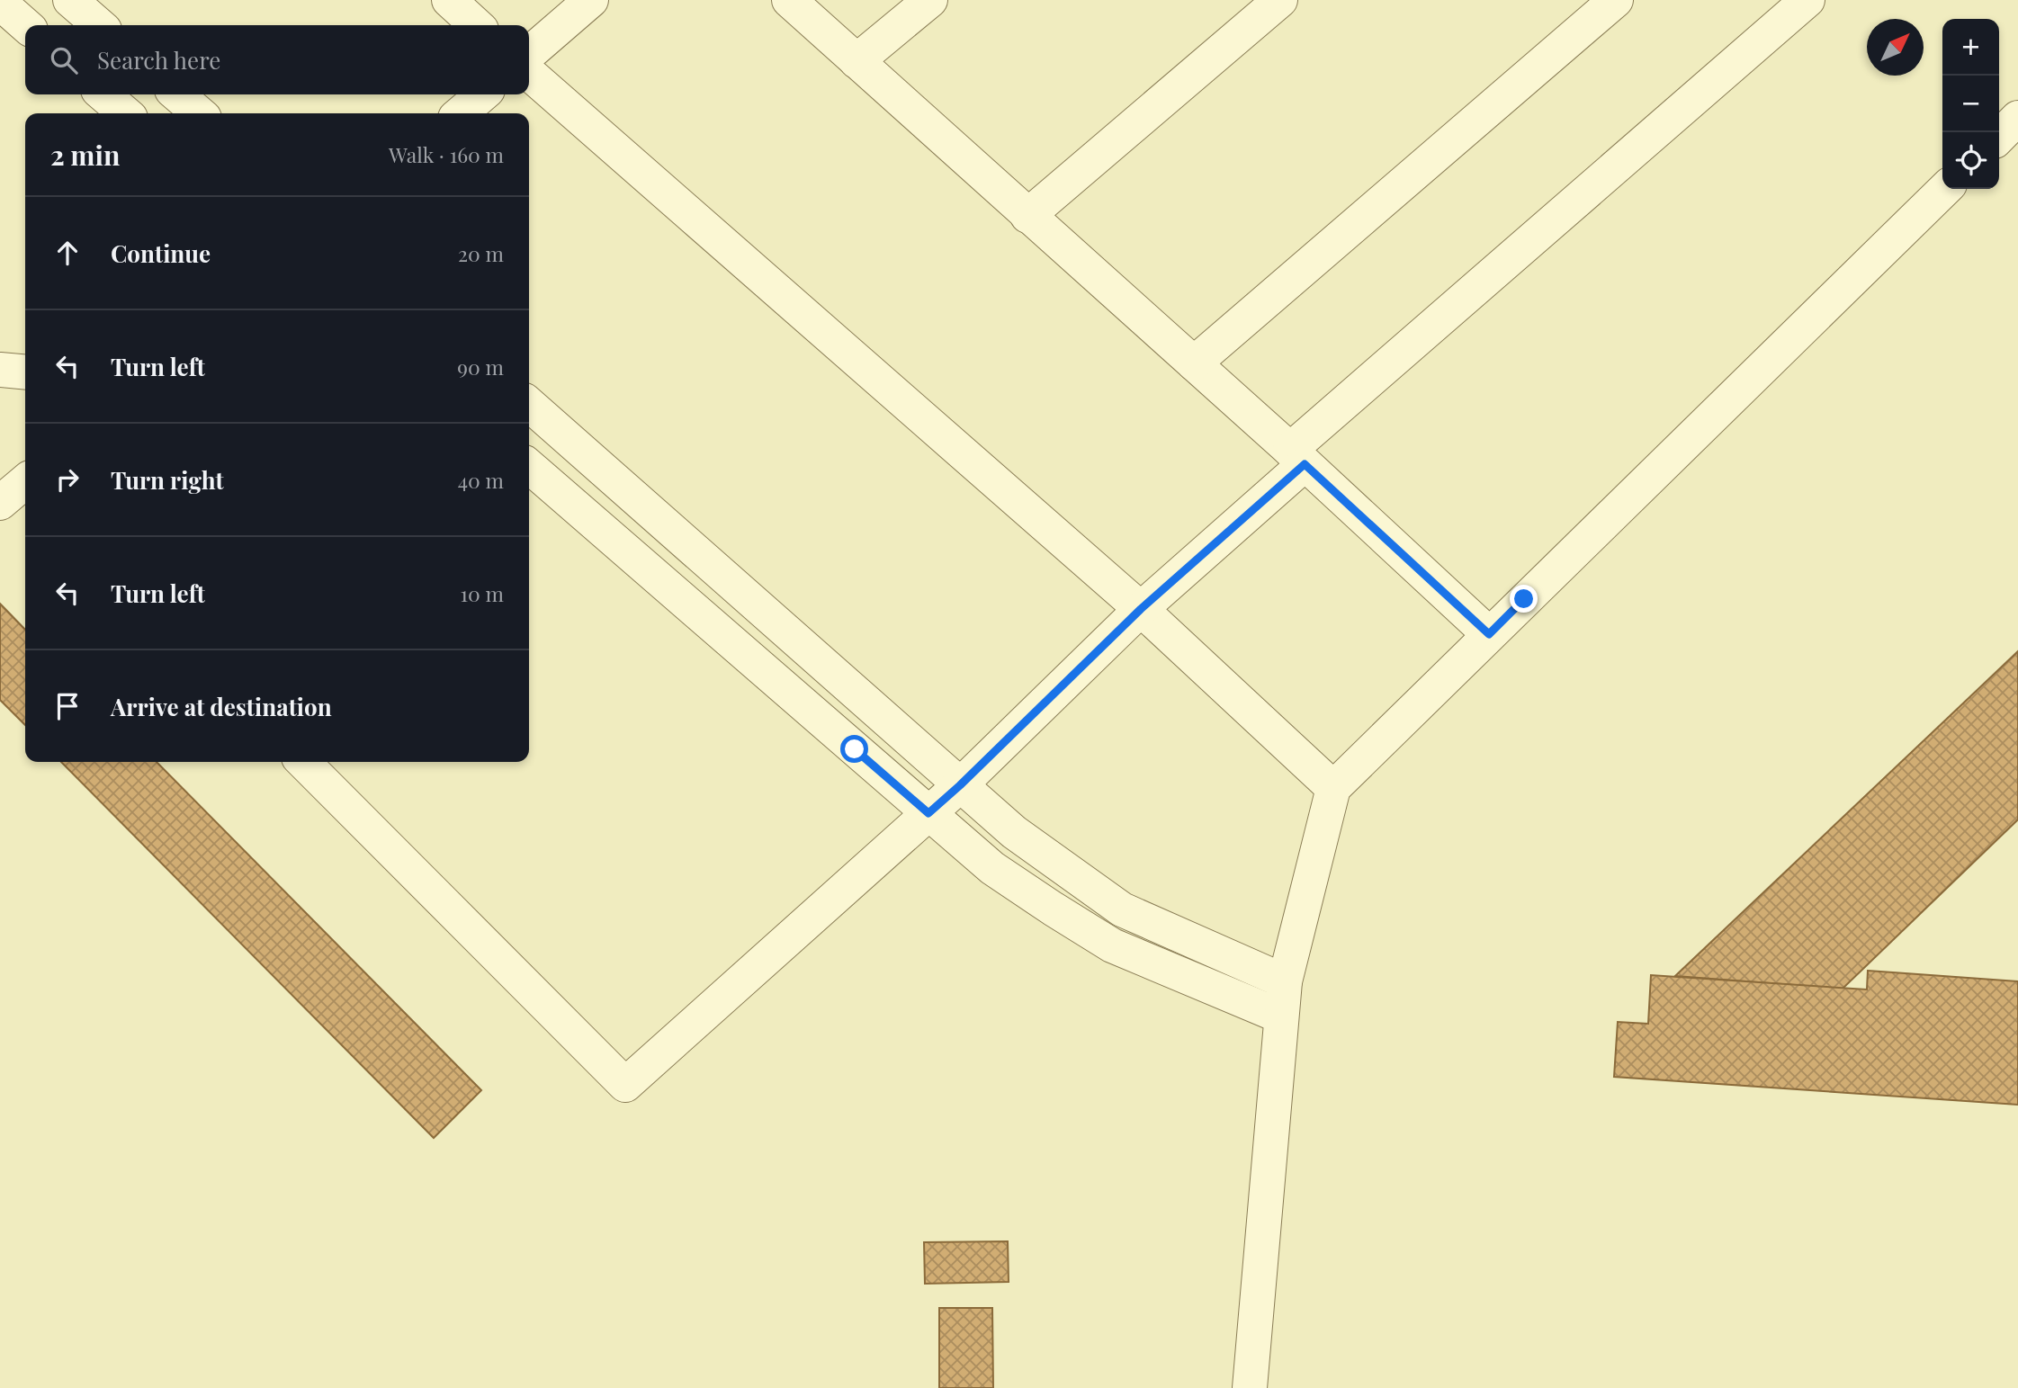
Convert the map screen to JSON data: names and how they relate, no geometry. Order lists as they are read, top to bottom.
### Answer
{
  "north": "top right",
  "page": {
    "map_buttons": ["+", "−"],
    "search": "Search here",
    "heading": ["2 min", "Walk · 160 m"],
    "list": [
      ["Continue", "20 m"],
      ["Turn left", "90 m"],
      ["Turn right", "40 m"],
      ["Turn left", "10 m"],
      "Arrive at destination"
    ]
  }
}
